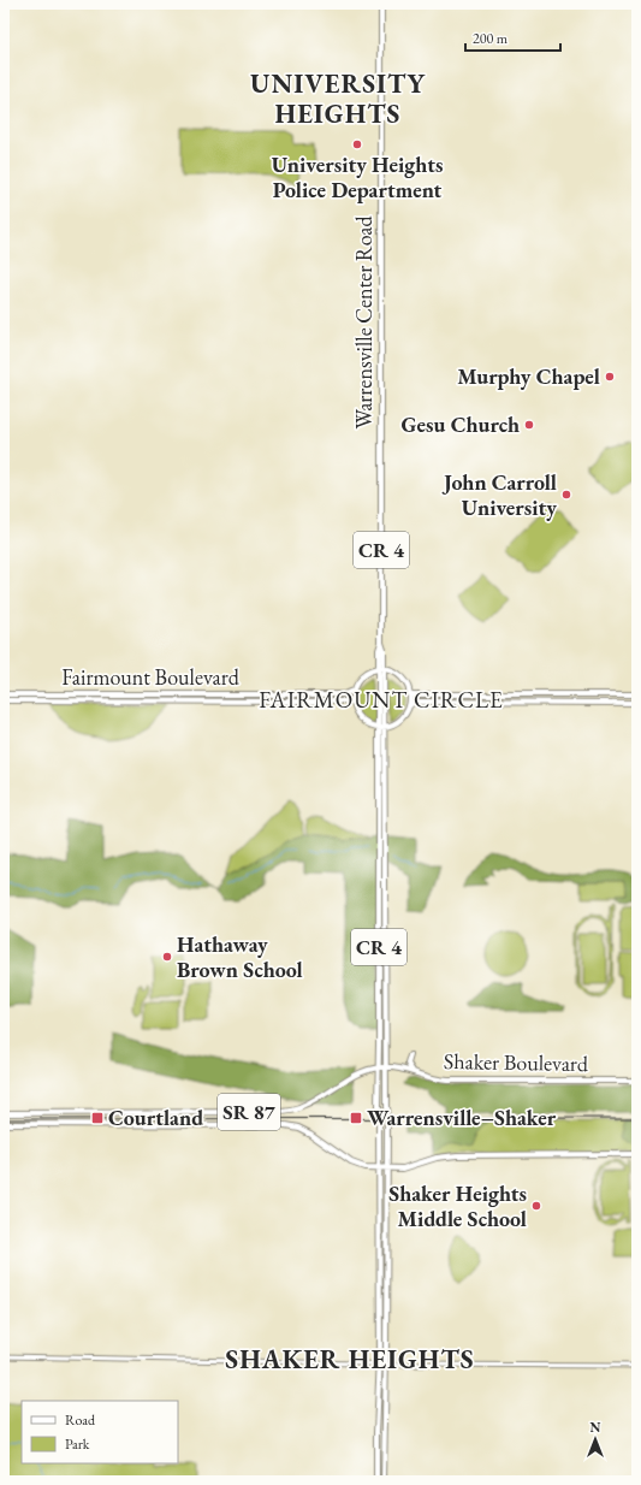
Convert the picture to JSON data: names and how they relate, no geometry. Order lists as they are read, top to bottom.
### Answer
{
  "streets": {
    "main road": [
      "Warrensville Center Road",
      "CR 4",
      "Fairmount Boulevard",
      "Shaker Boulevard",
      "SR 87"
    ]
  },
  "crossings": [
    ["Warrensville Center Road", "Shaker Boulevard"],
    ["Warrensville Center Road", "SR 87"]
  ],
  "districts": ["UNIVERSITY HEIGHTS", "FAIRMOUNT CIRCLE", "SHAKER HEIGHTS"],
  "places": {
    "other": [
      "University Heights Police Department",
      "Murphy Chapel",
      "Gesu Church",
      "John Carroll University",
      "Hathaway Brown School",
      "Shaker Heights Middle School"
    ],
    "transit": ["Courtland", "Warrensville–Shaker"]
  },
  "legend": ["Road", "Park"],
  "scale_bar": "200 m",
  "north": "top"
}
